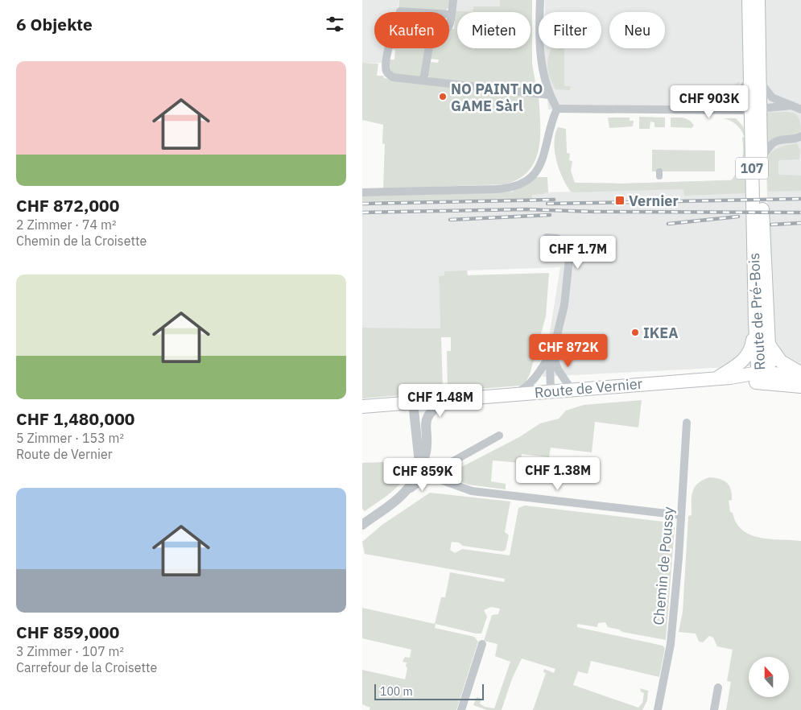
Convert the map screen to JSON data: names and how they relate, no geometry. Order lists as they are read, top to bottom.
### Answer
{
  "streets": {
    "main road": ["107", "Route de Pré-Bois", "Route de Vernier"],
    "street": ["Chemin de Poussy"]
  },
  "crossings": [
    ["Route de Pré-Bois", "Route de Vernier"]
  ],
  "places": {
    "other": ["NO PAINT NO GAME Sàrl", "IKEA"],
    "transit": ["Vernier"]
  },
  "scale_bar": "100 m",
  "north": "top",
  "page": {
    "heading": "6 Objekte",
    "chip": [
      "Kaufen",
      "Mieten",
      "Filter",
      "Neu"
    ],
    "list": [
      {
        "name": "CHF 872,000",
        "note": "2 Zimmer · 74 m² · Chemin de la Croisette"
      },
      {
        "name": "CHF 1,480,000",
        "note": "5 Zimmer · 153 m² · Route de Vernier"
      },
      {
        "name": "CHF 859,000",
        "note": "3 Zimmer · 107 m² · Carrefour de la Croisette"
      }
    ],
    "price": [
      "CHF 903K",
      "CHF 1.7M",
      "CHF 872K",
      "CHF 1.48M",
      "CHF 1.38M",
      "CHF 859K"
    ],
    "scale": "100 m"
  }
}
